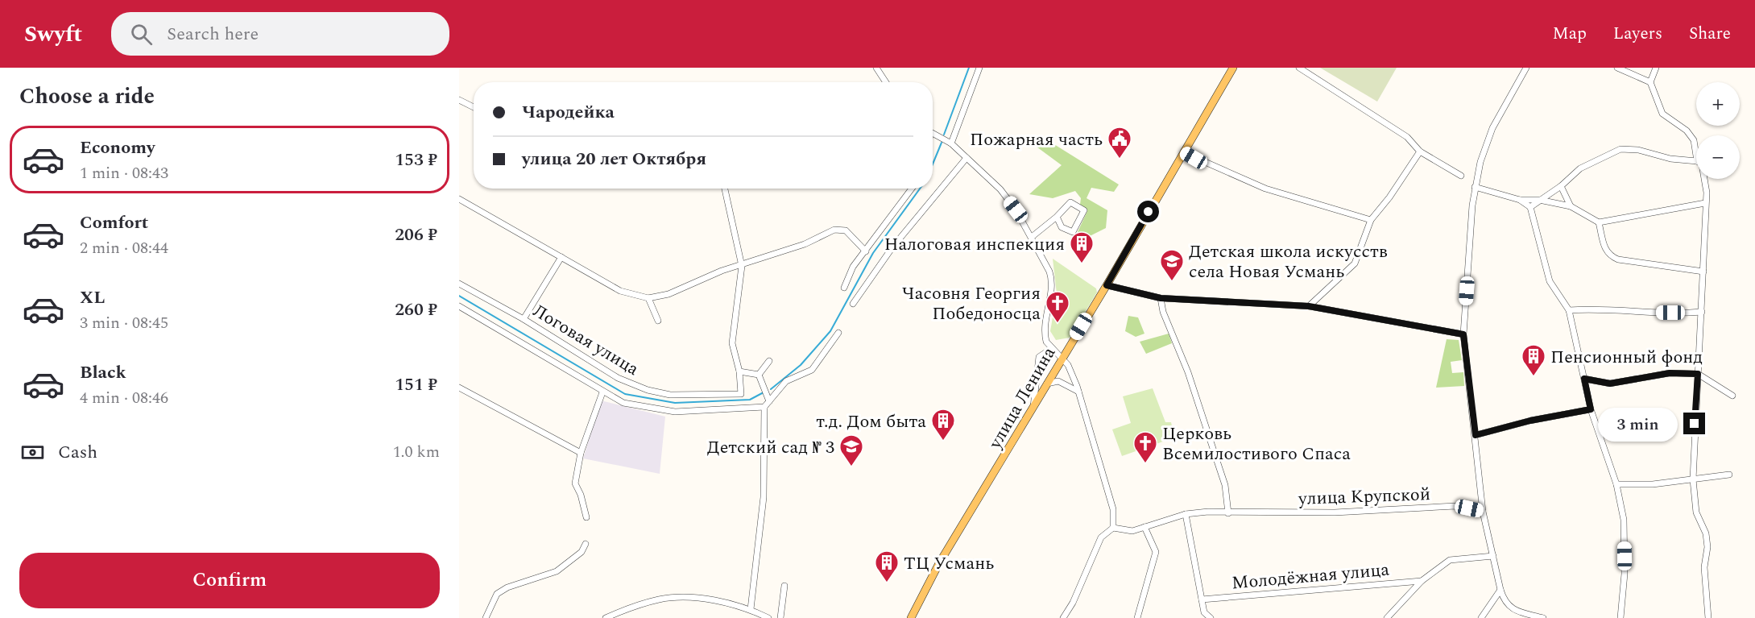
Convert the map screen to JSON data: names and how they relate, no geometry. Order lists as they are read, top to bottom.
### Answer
{
  "streets": {
    "main road": ["улица Ленина"],
    "street": ["Логовая улица", "улица Крупской", "Молодёжная улица"]
  },
  "places": {
    "public building": ["Пожарная часть"],
    "building": [
      "Налоговая инспекция",
      "Пенсионный фонд",
      "т.д. Дом быта",
      "ТЦ Усмань"
    ],
    "school or university": ["Детская школа искусств села Новая Усмань", "Детский сад № 3"],
    "church": ["Часовня Георгия Победоносца", "Церковь Всемилостивого Спаса"]
  },
  "page": {
    "header": "Swyft",
    "search": "Search here",
    "nav": ["Map", "Layers", "Share"],
    "heading": "Choose a ride",
    "map_buttons": ["+", "−"],
    "banner": ["Чародейка", "улица 20 лет Октября"],
    "list": [
      {
        "name": "Economy",
        "note": "1 min · 08:43",
        "value": "153 ₽"
      },
      {
        "name": "Comfort",
        "note": "2 min · 08:44",
        "value": "206 ₽"
      },
      {
        "name": "XL",
        "note": "3 min · 08:45",
        "value": "260 ₽"
      },
      {
        "name": "Black",
        "note": "4 min · 08:46",
        "value": "151 ₽"
      }
    ],
    "bubble": "3 min",
    "pay": ["Cash", "1.0 km"],
    "buttons": "Confirm"
  }
}
